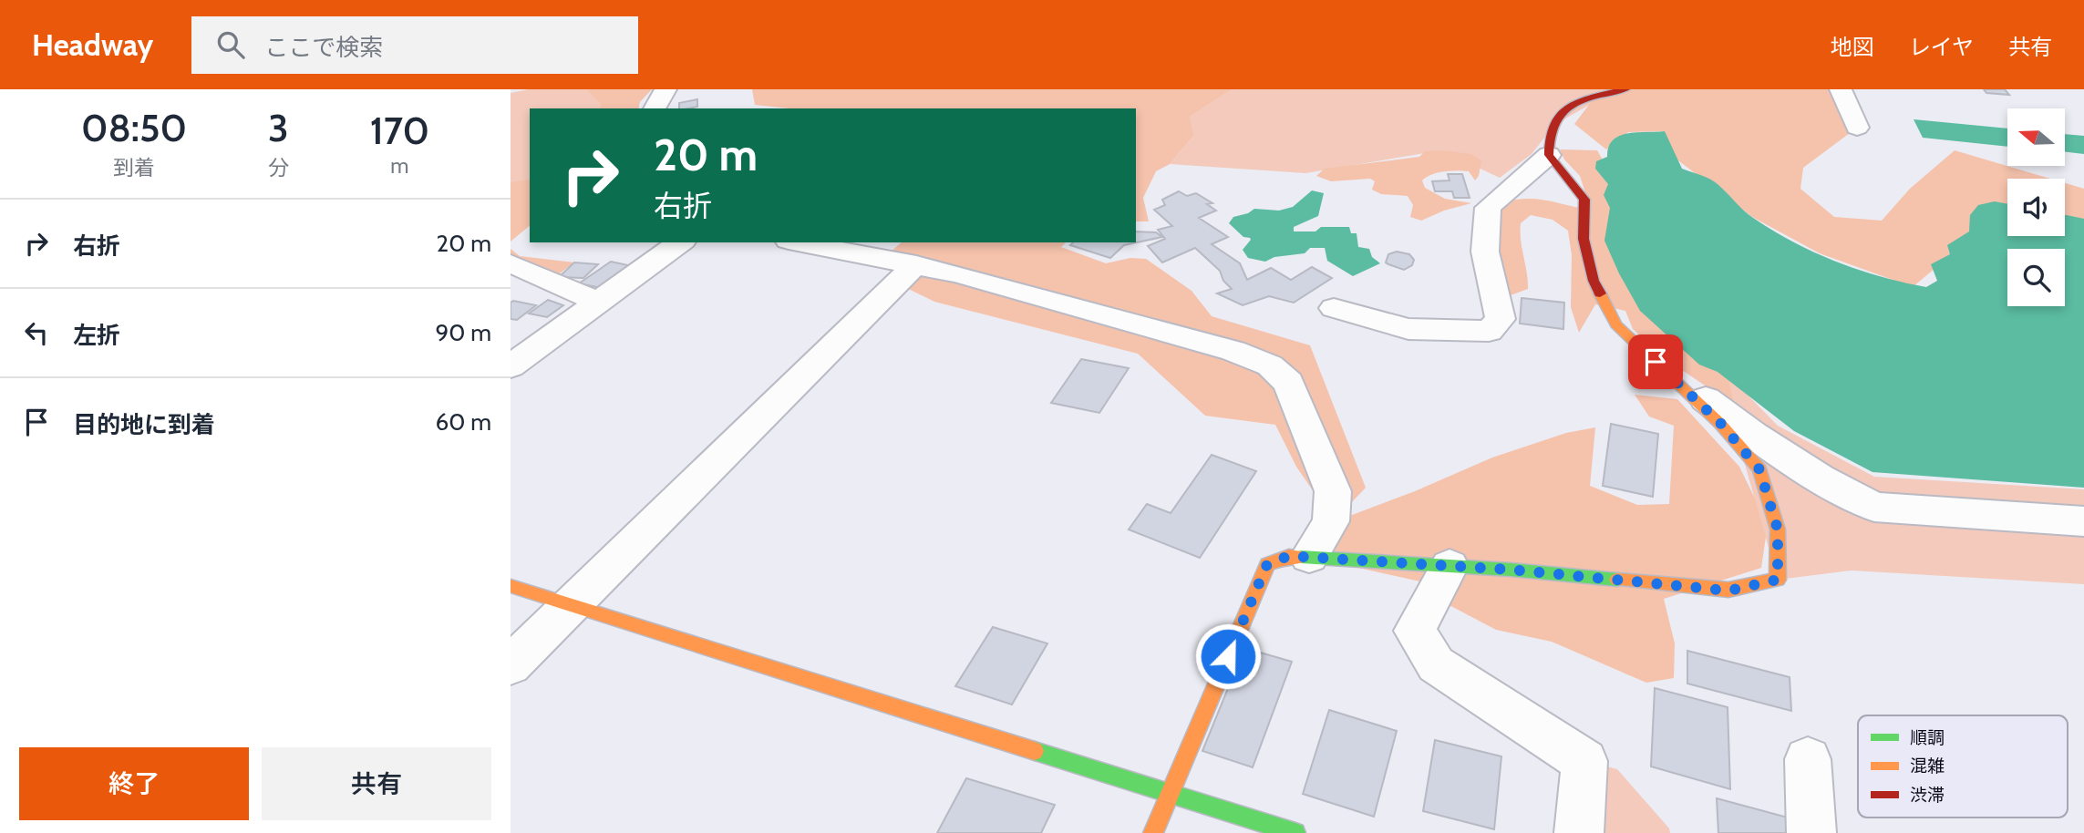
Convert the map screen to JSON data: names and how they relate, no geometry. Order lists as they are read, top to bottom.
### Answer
{
  "legend": ["順調", "混雑", "渋滞"],
  "north": "left",
  "page": {
    "header": "Headway",
    "search": "ここで検索",
    "nav": ["地図", "レイヤ", "共有"],
    "eta": [
      "08:50",
      "到着",
      "3",
      "分",
      "170",
      "m"
    ],
    "turn": ["20 m", "右折"],
    "list": [
      {
        "name": "右折",
        "value": "20 m"
      },
      {
        "name": "左折",
        "value": "90 m"
      },
      {
        "name": "目的地に到着",
        "value": "60 m"
      }
    ],
    "buttons": ["終了", "共有"]
  }
}
